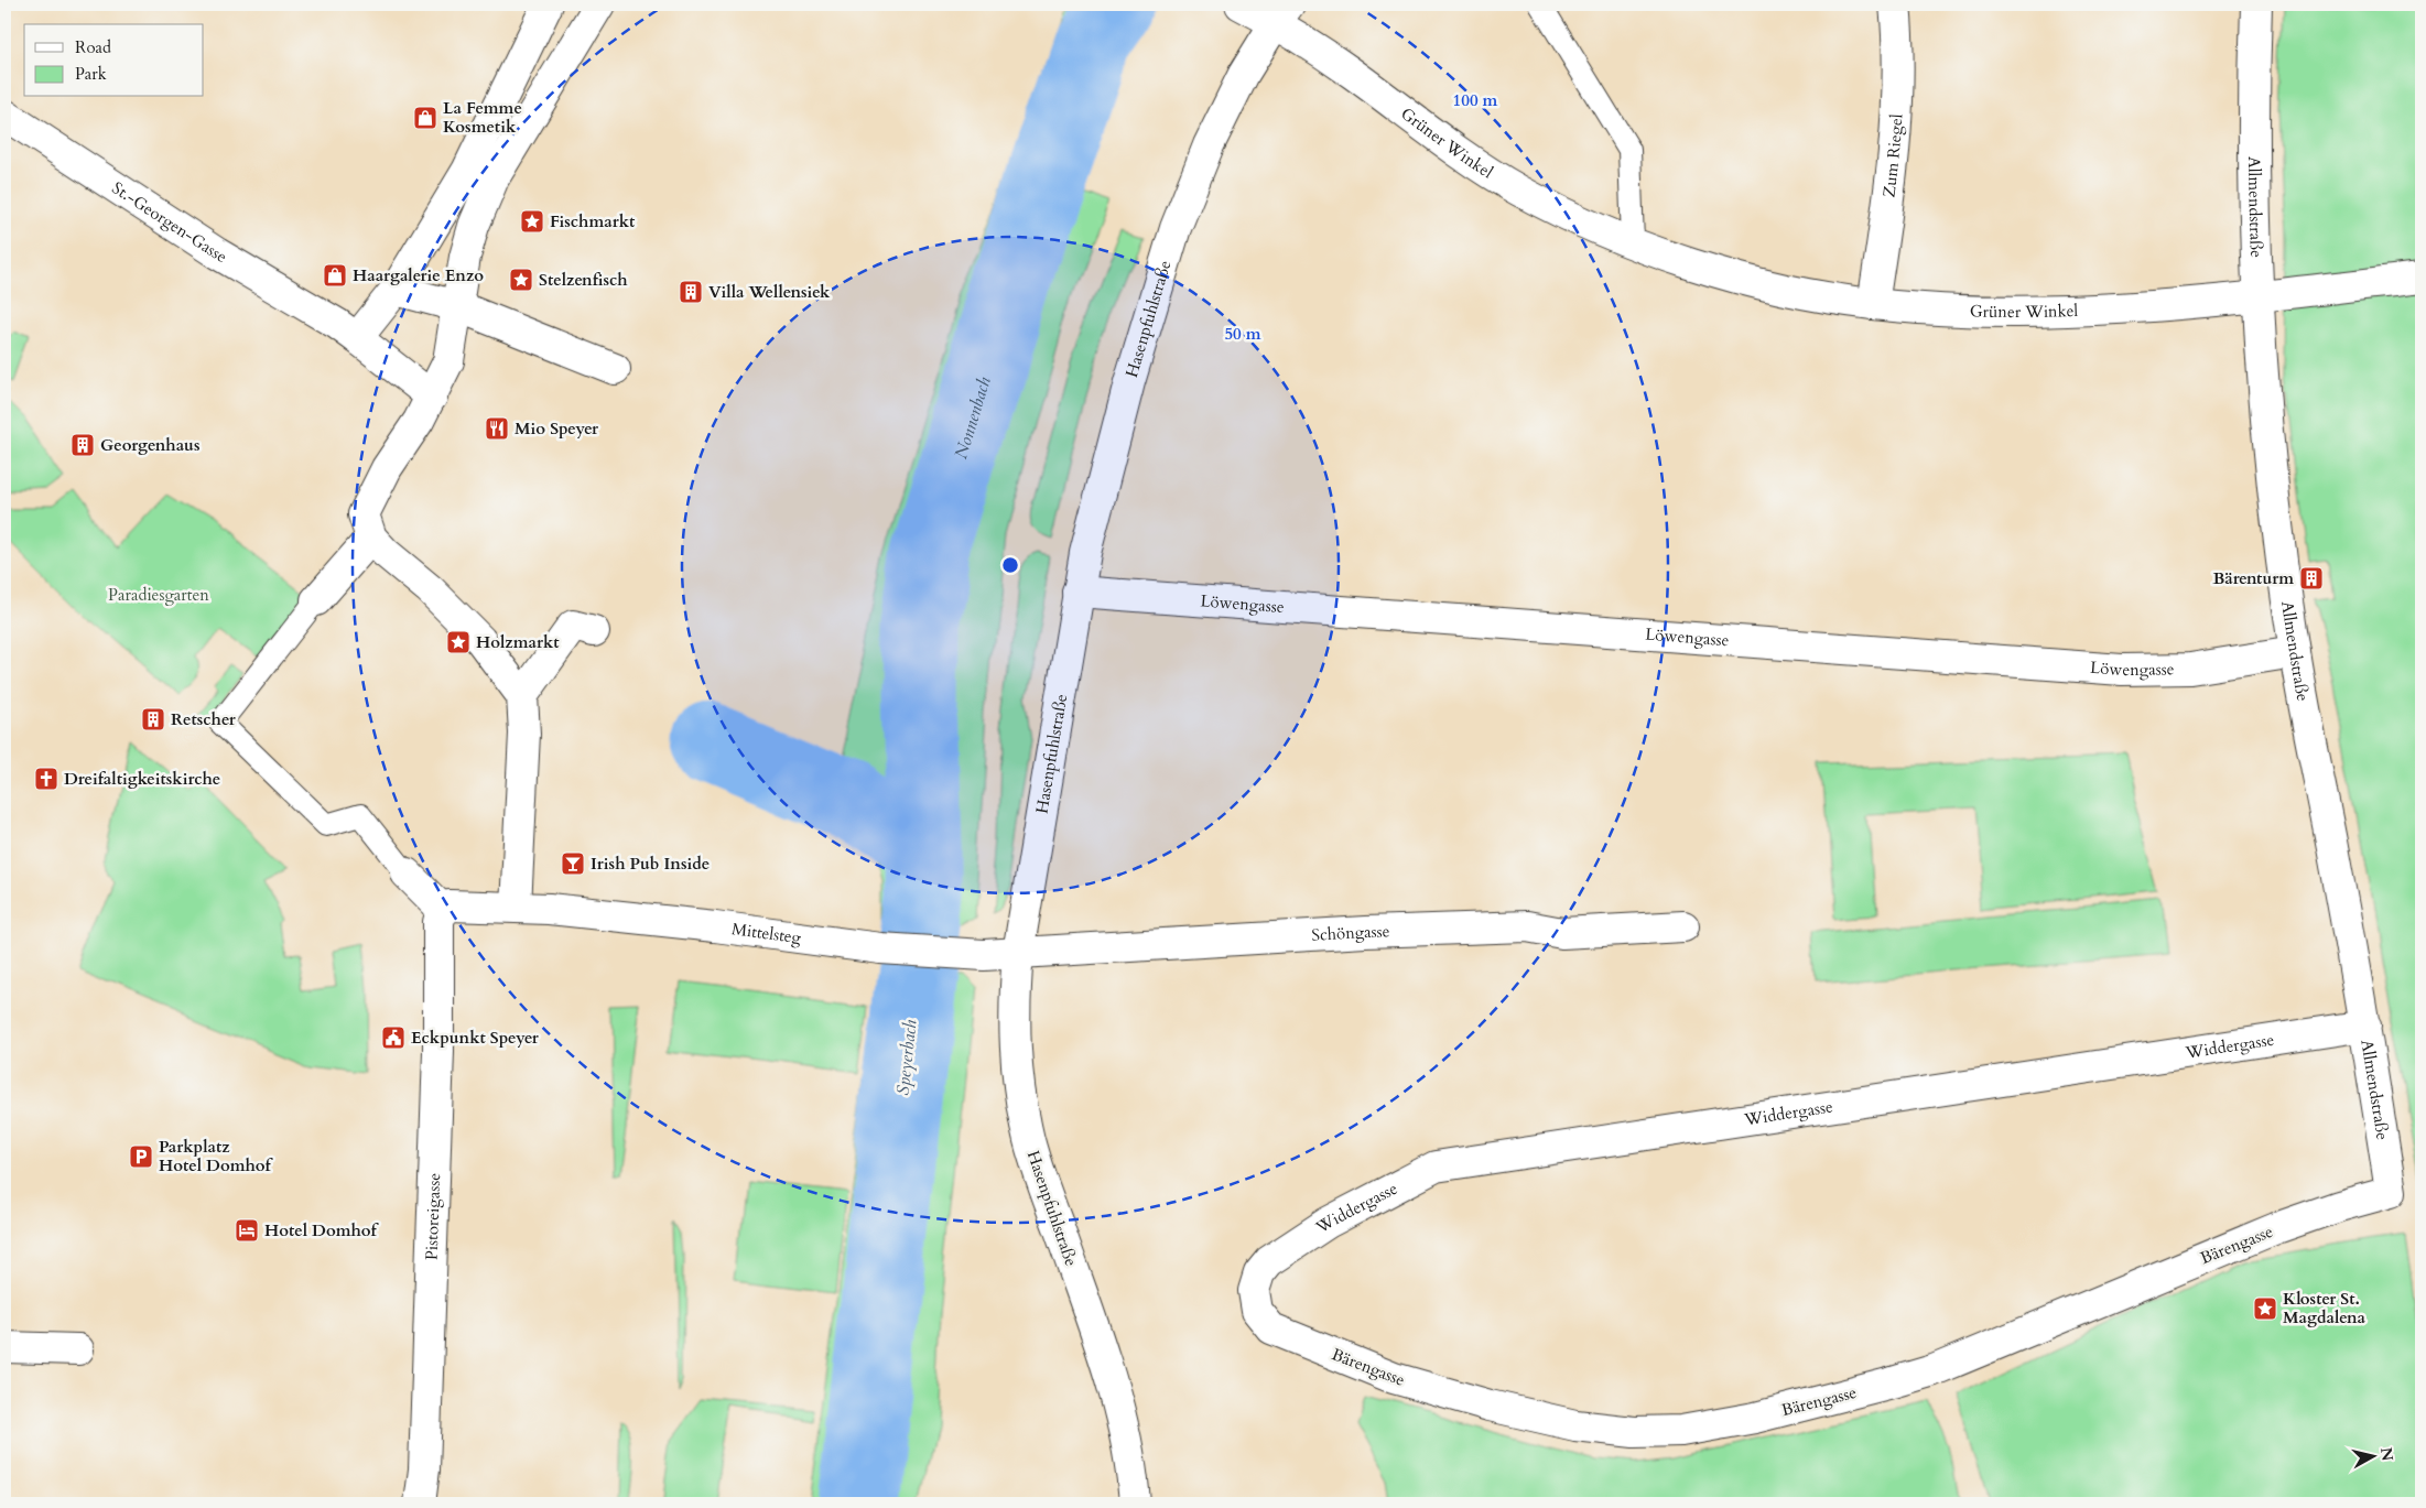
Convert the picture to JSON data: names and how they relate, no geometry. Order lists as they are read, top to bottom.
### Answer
{
  "streets": {
    "street": [
      "Grüner Winkel",
      "Zum Riegel",
      "Allmendstraße",
      "St.-Georgen-Gasse",
      "Hasenpfuhlstraße",
      "Löwengasse",
      "Mittelsteg",
      "Schöngasse",
      "Widdergasse",
      "Pistoreigasse",
      "Bärengasse"
    ]
  },
  "crossings": [
    ["Grüner Winkel", "Zum Riegel"],
    ["Grüner Winkel", "Allmendstraße"],
    ["Grüner Winkel", "Hasenpfuhlstraße"],
    ["Allmendstraße", "Löwengasse"],
    ["Allmendstraße", "Widdergasse"],
    ["Allmendstraße", "Bärengasse"],
    ["Hasenpfuhlstraße", "Löwengasse"],
    ["Hasenpfuhlstraße", "Mittelsteg"],
    ["Hasenpfuhlstraße", "Schöngasse"],
    ["Mittelsteg", "Schöngasse"],
    ["Widdergasse", "Bärengasse"]
  ],
  "water": ["Nonnenbach", "Speyerbach"],
  "parks": ["Paradiesgarten"],
  "places": {
    "shop": ["La Femme Kosmetik", "Haargalerie Enzo"],
    "place": [
      "Fischmarkt",
      "Stelzenfisch",
      "Holzmarkt",
      "Kloster St. Magdalena"
    ],
    "building": [
      "Villa Wellensiek",
      "Georgenhaus",
      "Bärenturm",
      "Retscher"
    ],
    "restaurant": ["Mio Speyer"],
    "church": ["Dreifaltigkeitskirche"],
    "bar": ["Irish Pub Inside"],
    "public building": ["Eckpunkt Speyer"],
    "parking": ["Parkplatz Hotel Domhof"],
    "hotel": ["Hotel Domhof"]
  },
  "legend": ["Road", "Park"],
  "north": "right",
  "rings": ["100 m", "50 m"]
}
